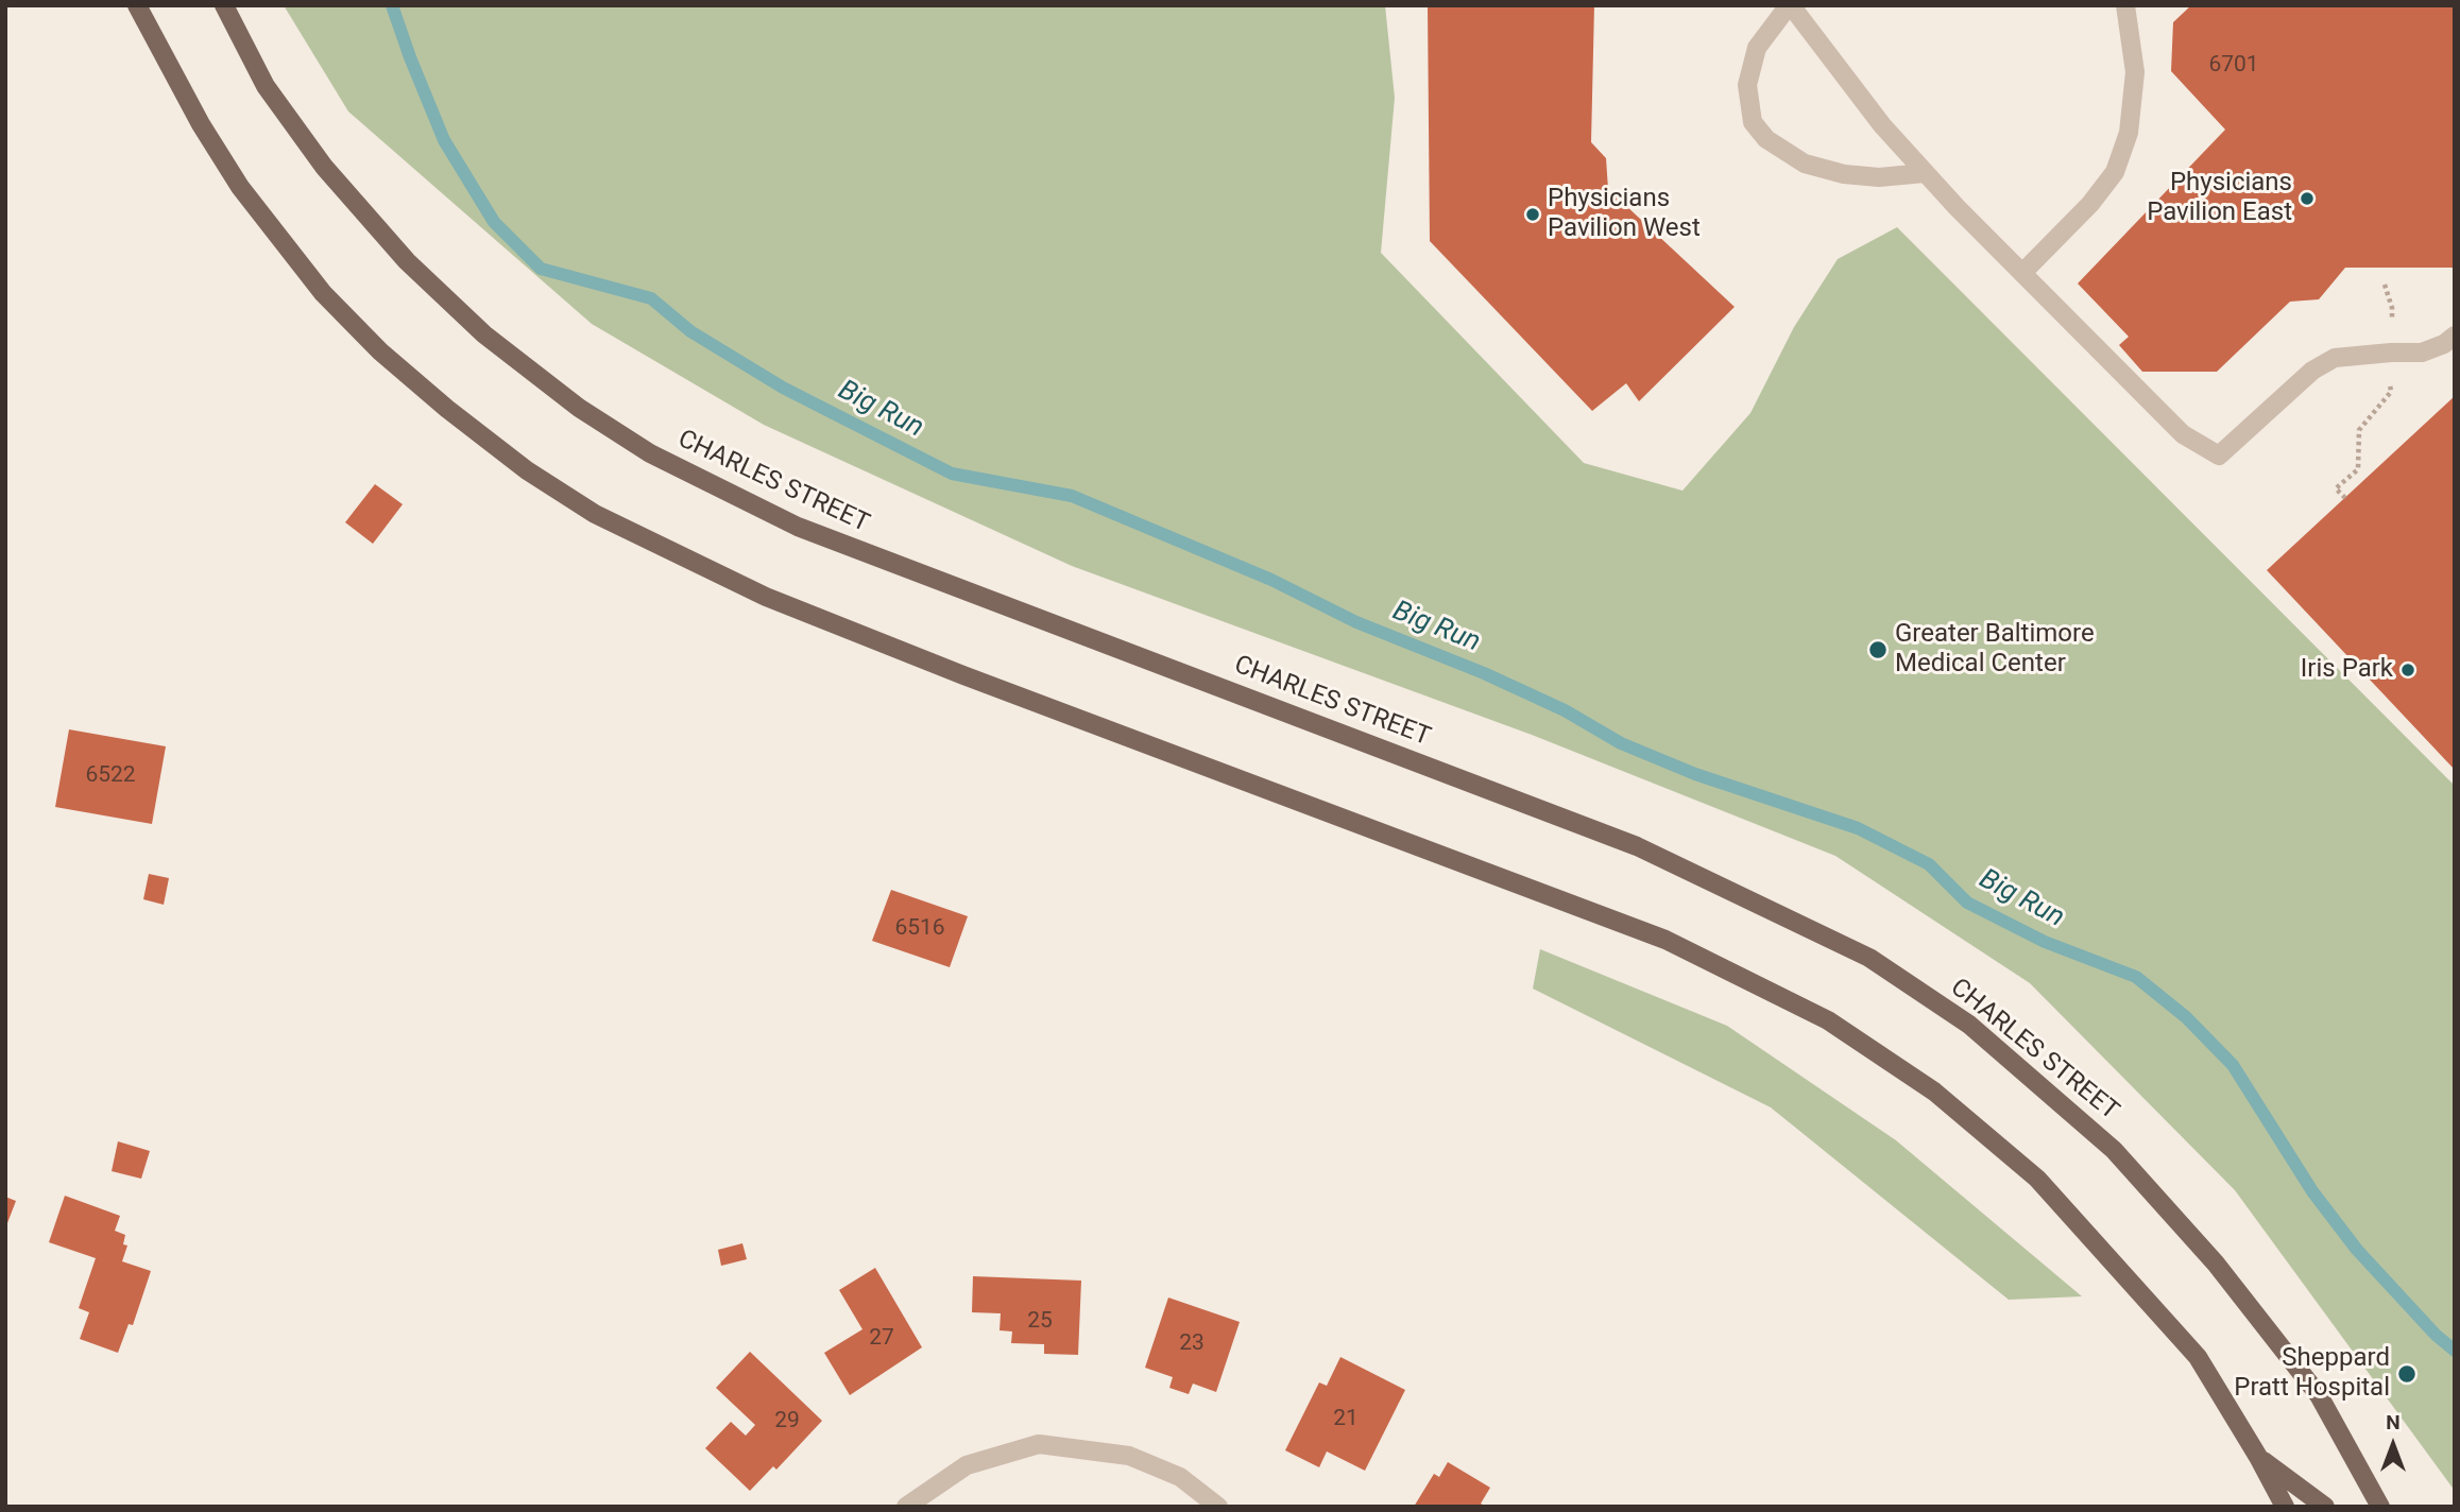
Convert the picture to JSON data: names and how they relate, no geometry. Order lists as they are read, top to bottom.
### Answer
{
  "streets": {
    "main road": ["CHARLES STREET"]
  },
  "water": ["Big Run"],
  "places": [
    "Physicians Pavilion East",
    "Physicians Pavilion West",
    "Greater Baltimore Medical Center",
    "Iris Park",
    "Sheppard Pratt Hospital"
  ],
  "house_numbers": [
    "6701",
    "6522",
    "6516",
    "25",
    "27",
    "23",
    "21",
    "29"
  ],
  "north": "top"
}
